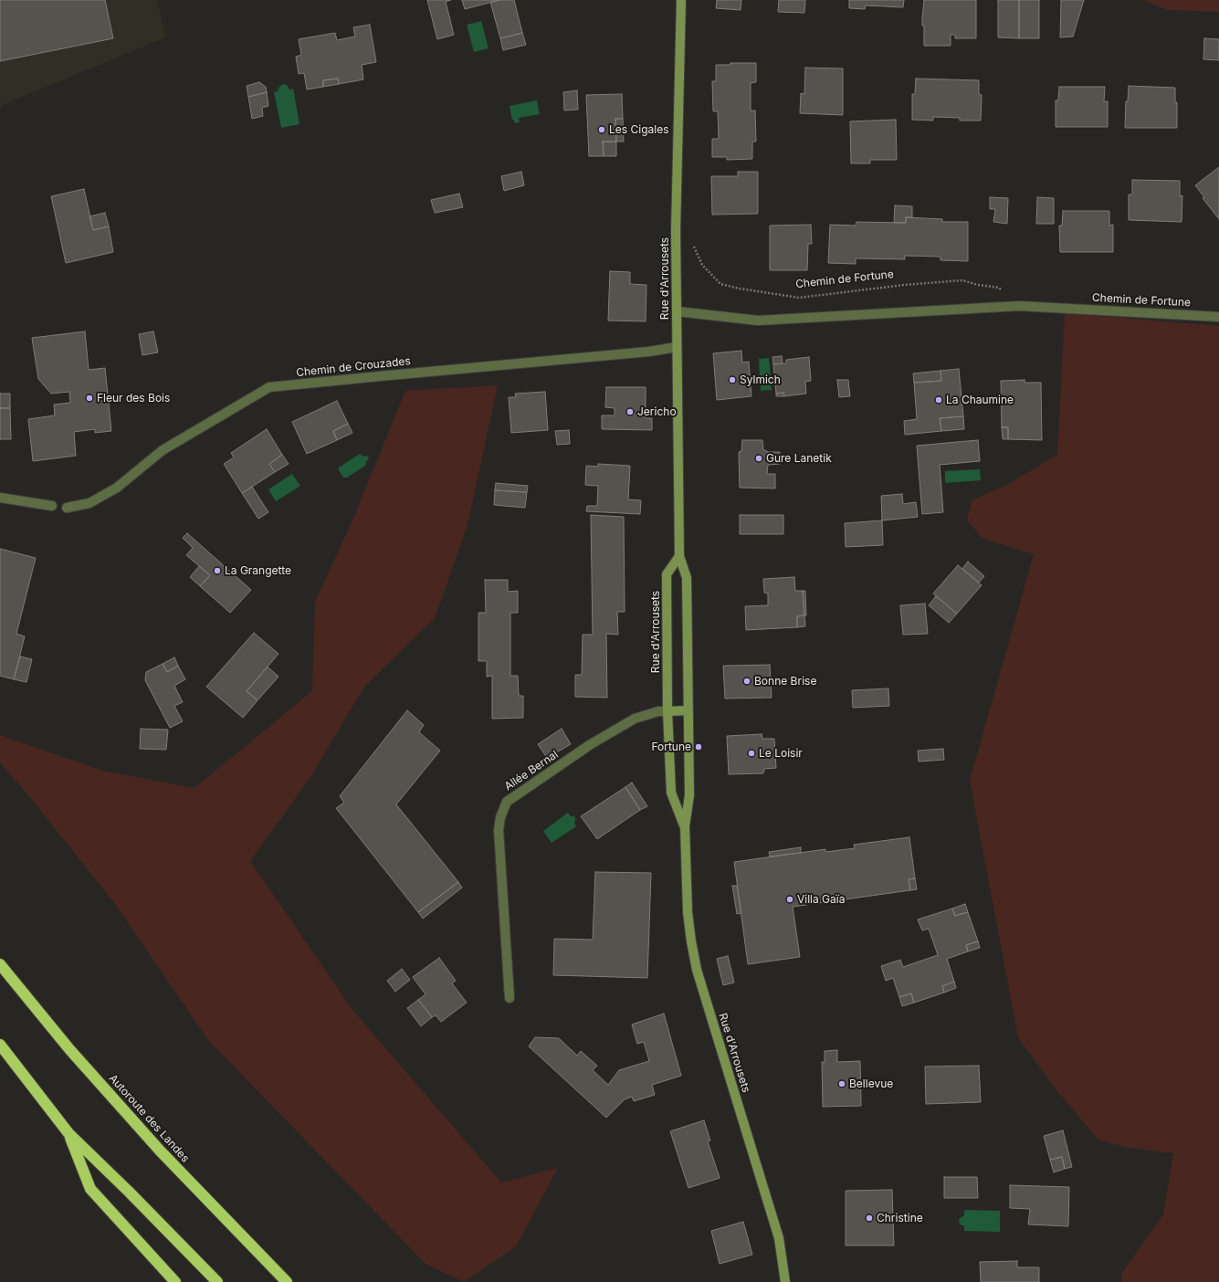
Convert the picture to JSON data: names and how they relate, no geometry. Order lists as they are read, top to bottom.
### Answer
{
  "streets": {
    "highway": ["Autoroute des Landes"],
    "main road": ["Rue d'Arrousets"],
    "street": ["Chemin de Fortune", "Chemin de Crouzades", "Allée Bernal"]
  },
  "crossings": [
    ["Rue d'Arrousets", "Chemin de Fortune"],
    ["Rue d'Arrousets", "Chemin de Crouzades"],
    ["Rue d'Arrousets", "Allée Bernal"]
  ],
  "places": [
    "Les Cigales",
    "Sylmich",
    "Fleur des Bois",
    "La Chaumine",
    "Jericho",
    "Gure Lanetik",
    "La Grangette",
    "Bonne Brise",
    "Fortune",
    "Le Loisir",
    "Villa Gaïa",
    "Bellevue",
    "Christine"
  ]
}
